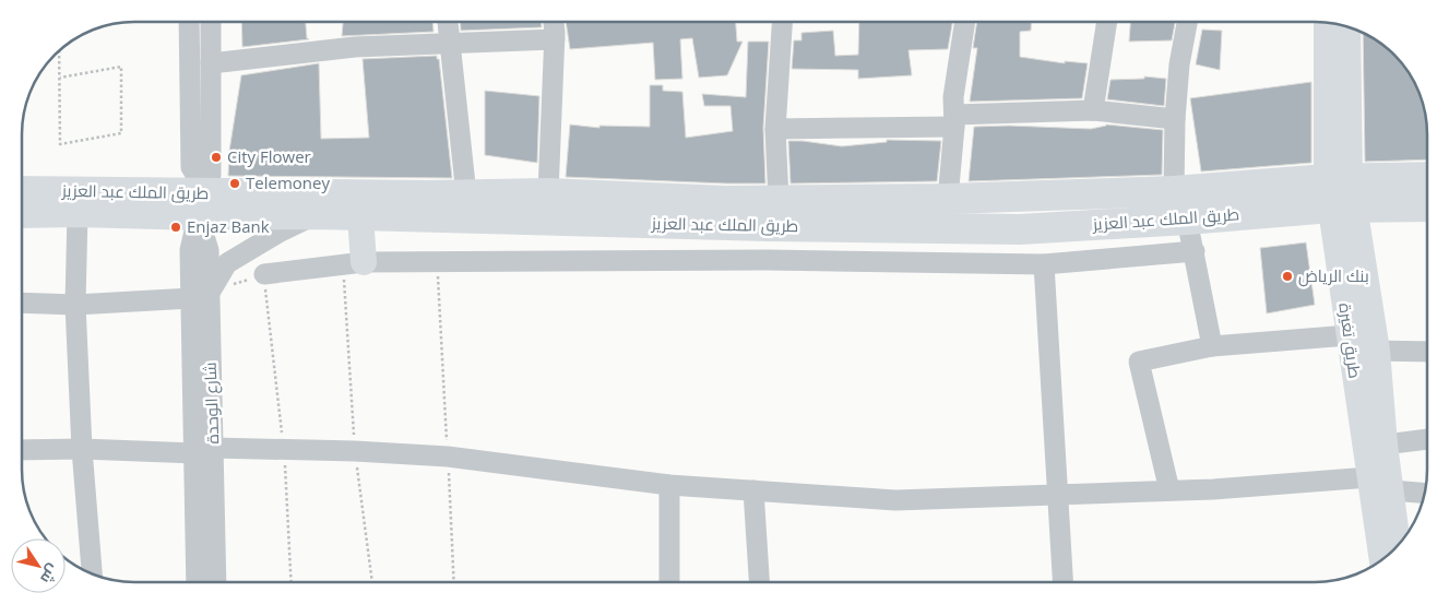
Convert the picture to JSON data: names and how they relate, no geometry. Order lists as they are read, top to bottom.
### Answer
{
  "streets": {
    "highway": ["طريق الملك عبد العزيز"],
    "main road": ["طريق تغيرة"],
    "street": ["شارع الوحدة"]
  },
  "crossings": [
    ["طريق الملك عبد العزيز", "طريق تغيرة"],
    ["طريق الملك عبد العزيز", "شارع الوحدة"]
  ],
  "places": [
    "City Flower",
    "Telemoney",
    "Enjaz Bank",
    "بنك الرياض"
  ],
  "north": "bottom right"
}
